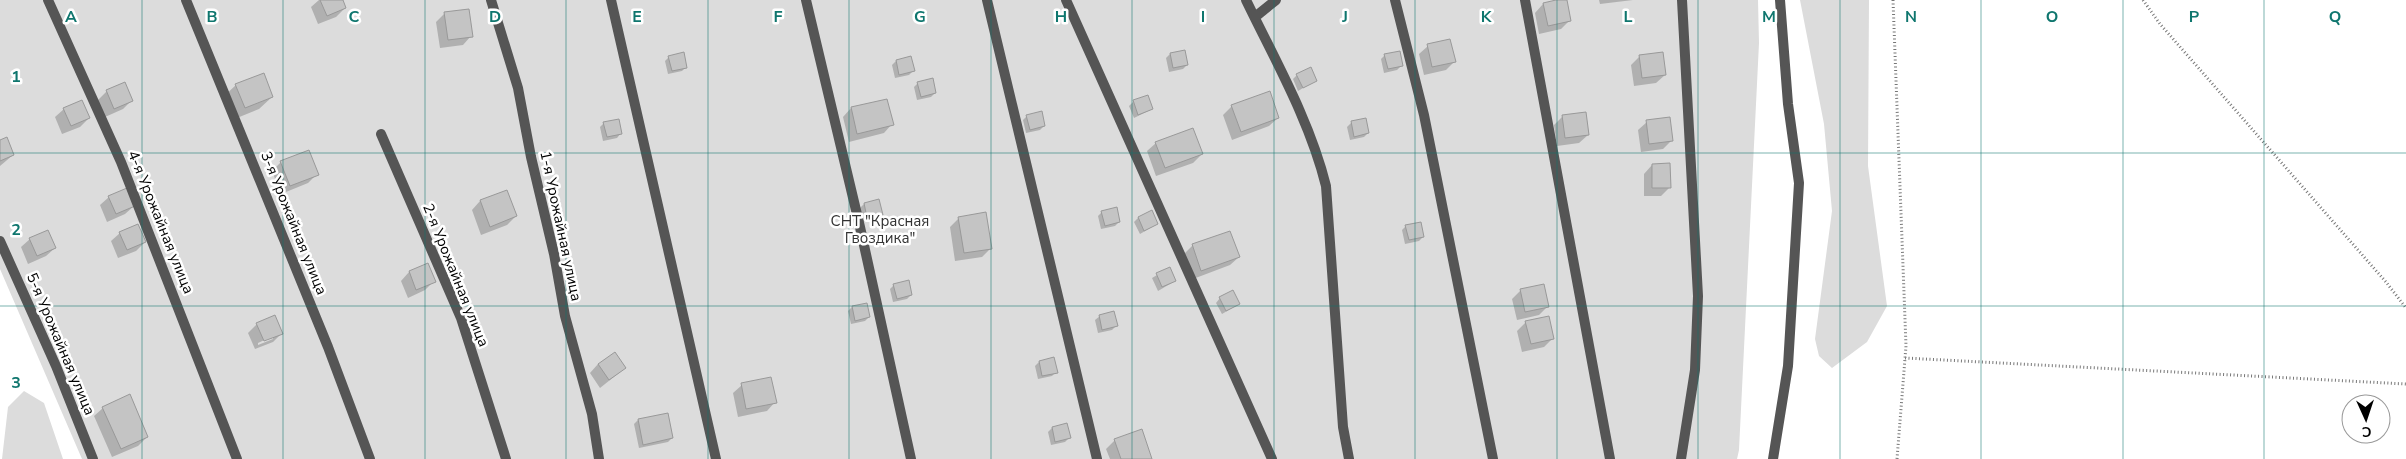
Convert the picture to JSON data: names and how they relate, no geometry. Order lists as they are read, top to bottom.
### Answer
{
  "streets": {
    "street": [
      "4-я Урожайная улица",
      "3-я Урожайная улица",
      "1-я Урожайная улица",
      "2-я Урожайная улица",
      "5-я Урожайная улица"
    ]
  },
  "parks": ["СНТ \"Красная Гвоздика\""],
  "north": "bottom",
  "grid": {
    "columns": [
      "A",
      "B",
      "C",
      "D",
      "E",
      "F",
      "G",
      "H",
      "I",
      "J",
      "K",
      "L",
      "M",
      "N",
      "O",
      "P",
      "Q"
    ],
    "rows": ["1", "2", "3"]
  }
}
